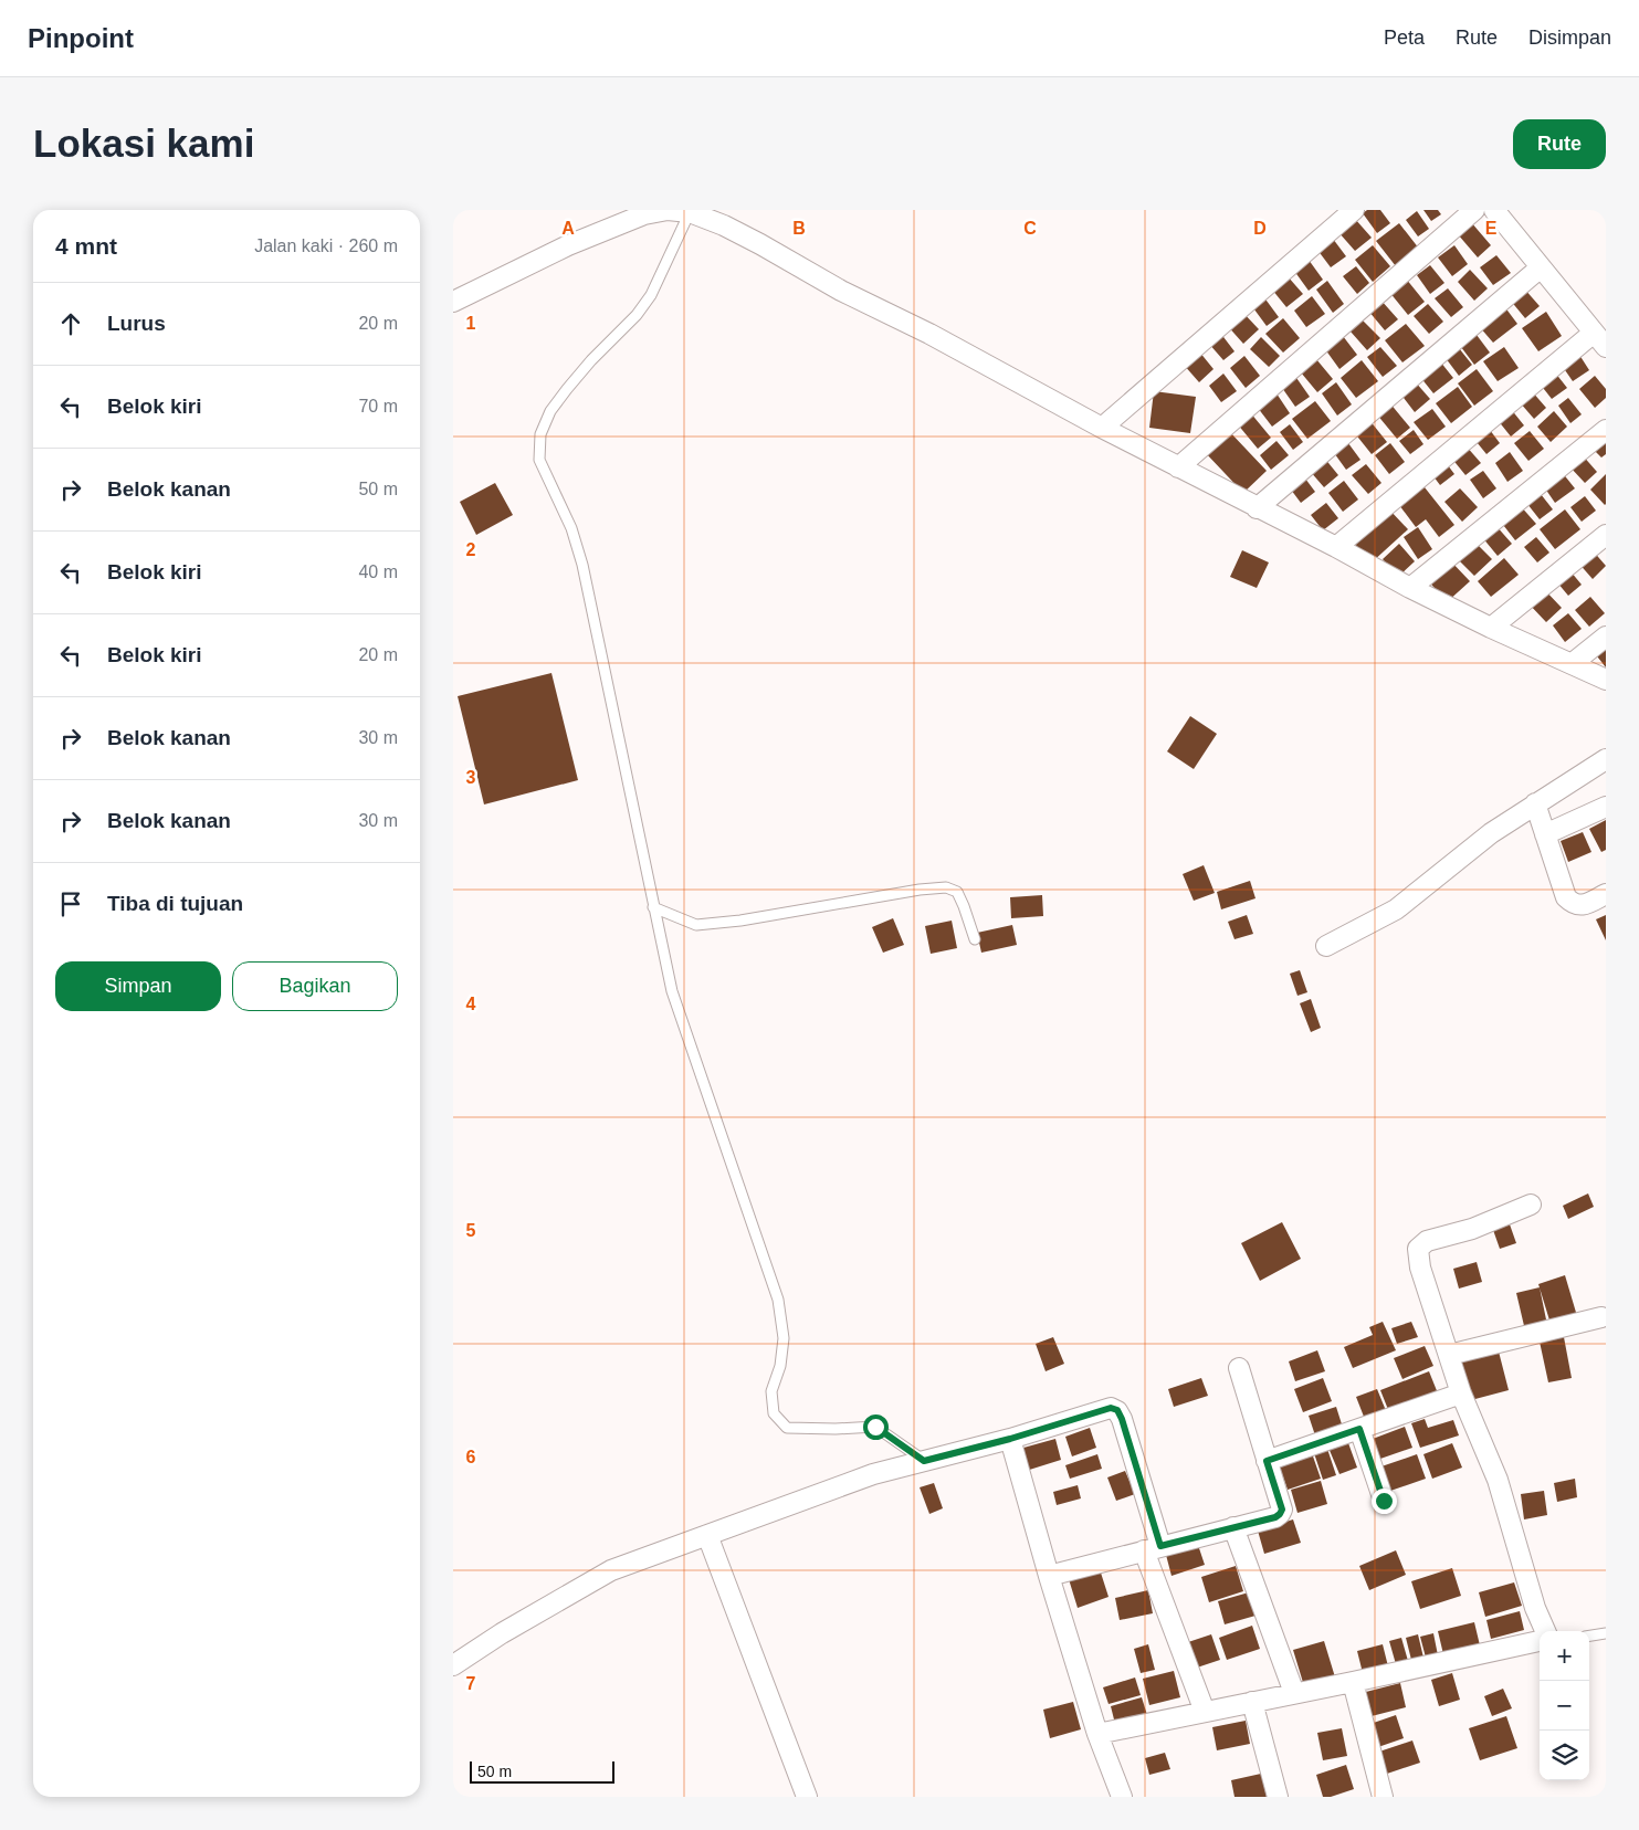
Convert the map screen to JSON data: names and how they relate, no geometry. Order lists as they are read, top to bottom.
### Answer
{
  "scale_bar": "50 m",
  "page": {
    "header": "Pinpoint",
    "nav": ["Peta", "Rute", "Disimpan"],
    "buttons": [
      "Rute",
      ["Simpan", "Bagikan"]
    ],
    "title": "Lokasi kami",
    "heading": ["4 mnt", "Jalan kaki · 260 m"],
    "list": [
      ["Lurus", "20 m"],
      ["Belok kiri", "70 m"],
      ["Belok kanan", "50 m"],
      ["Belok kiri", "40 m"],
      ["Belok kiri", "20 m"],
      ["Belok kanan", "30 m"],
      ["Belok kanan", "30 m"],
      "Tiba di tujuan"
    ],
    "map_buttons": ["+", "−"],
    "scale": "50 m"
  },
  "grid": {
    "columns": [
      "A",
      "B",
      "C",
      "D",
      "E"
    ],
    "rows": [
      "1",
      "2",
      "3",
      "4",
      "5",
      "6",
      "7"
    ]
  }
}
